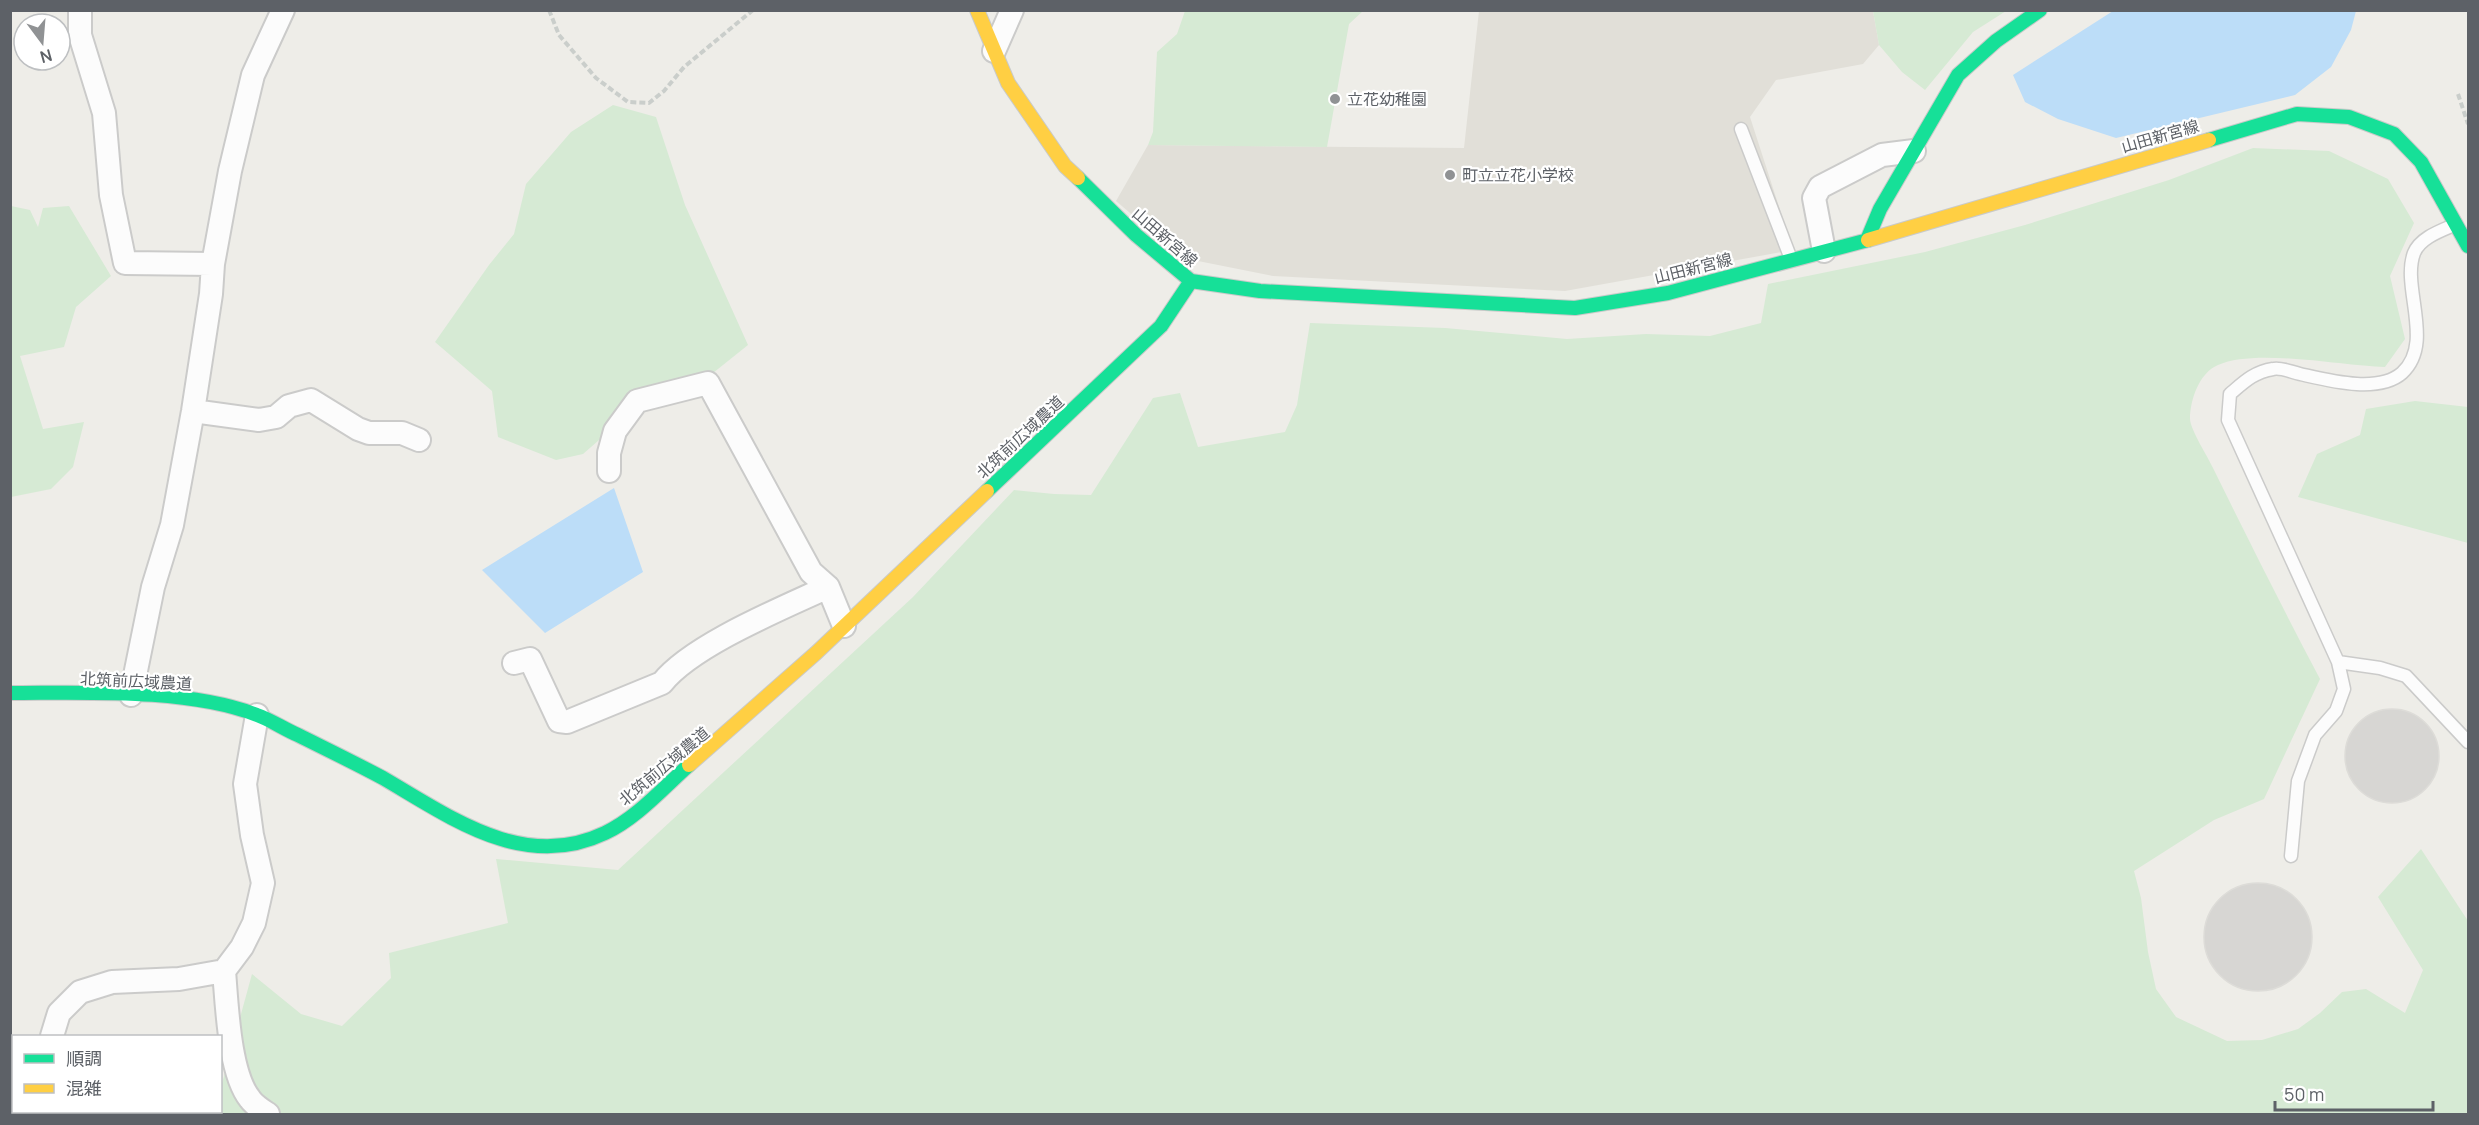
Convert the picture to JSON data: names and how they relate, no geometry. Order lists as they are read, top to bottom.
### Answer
{
  "streets": {
    "street": ["山田新宮線", "北筑前広域農道"]
  },
  "crossings": [
    ["山田新宮線", "北筑前広域農道"]
  ],
  "places": ["立花幼稚園", "町立立花小学校"],
  "legend": ["順調", "混雑"],
  "scale_bar": "50 m",
  "north": "bottom"
}
